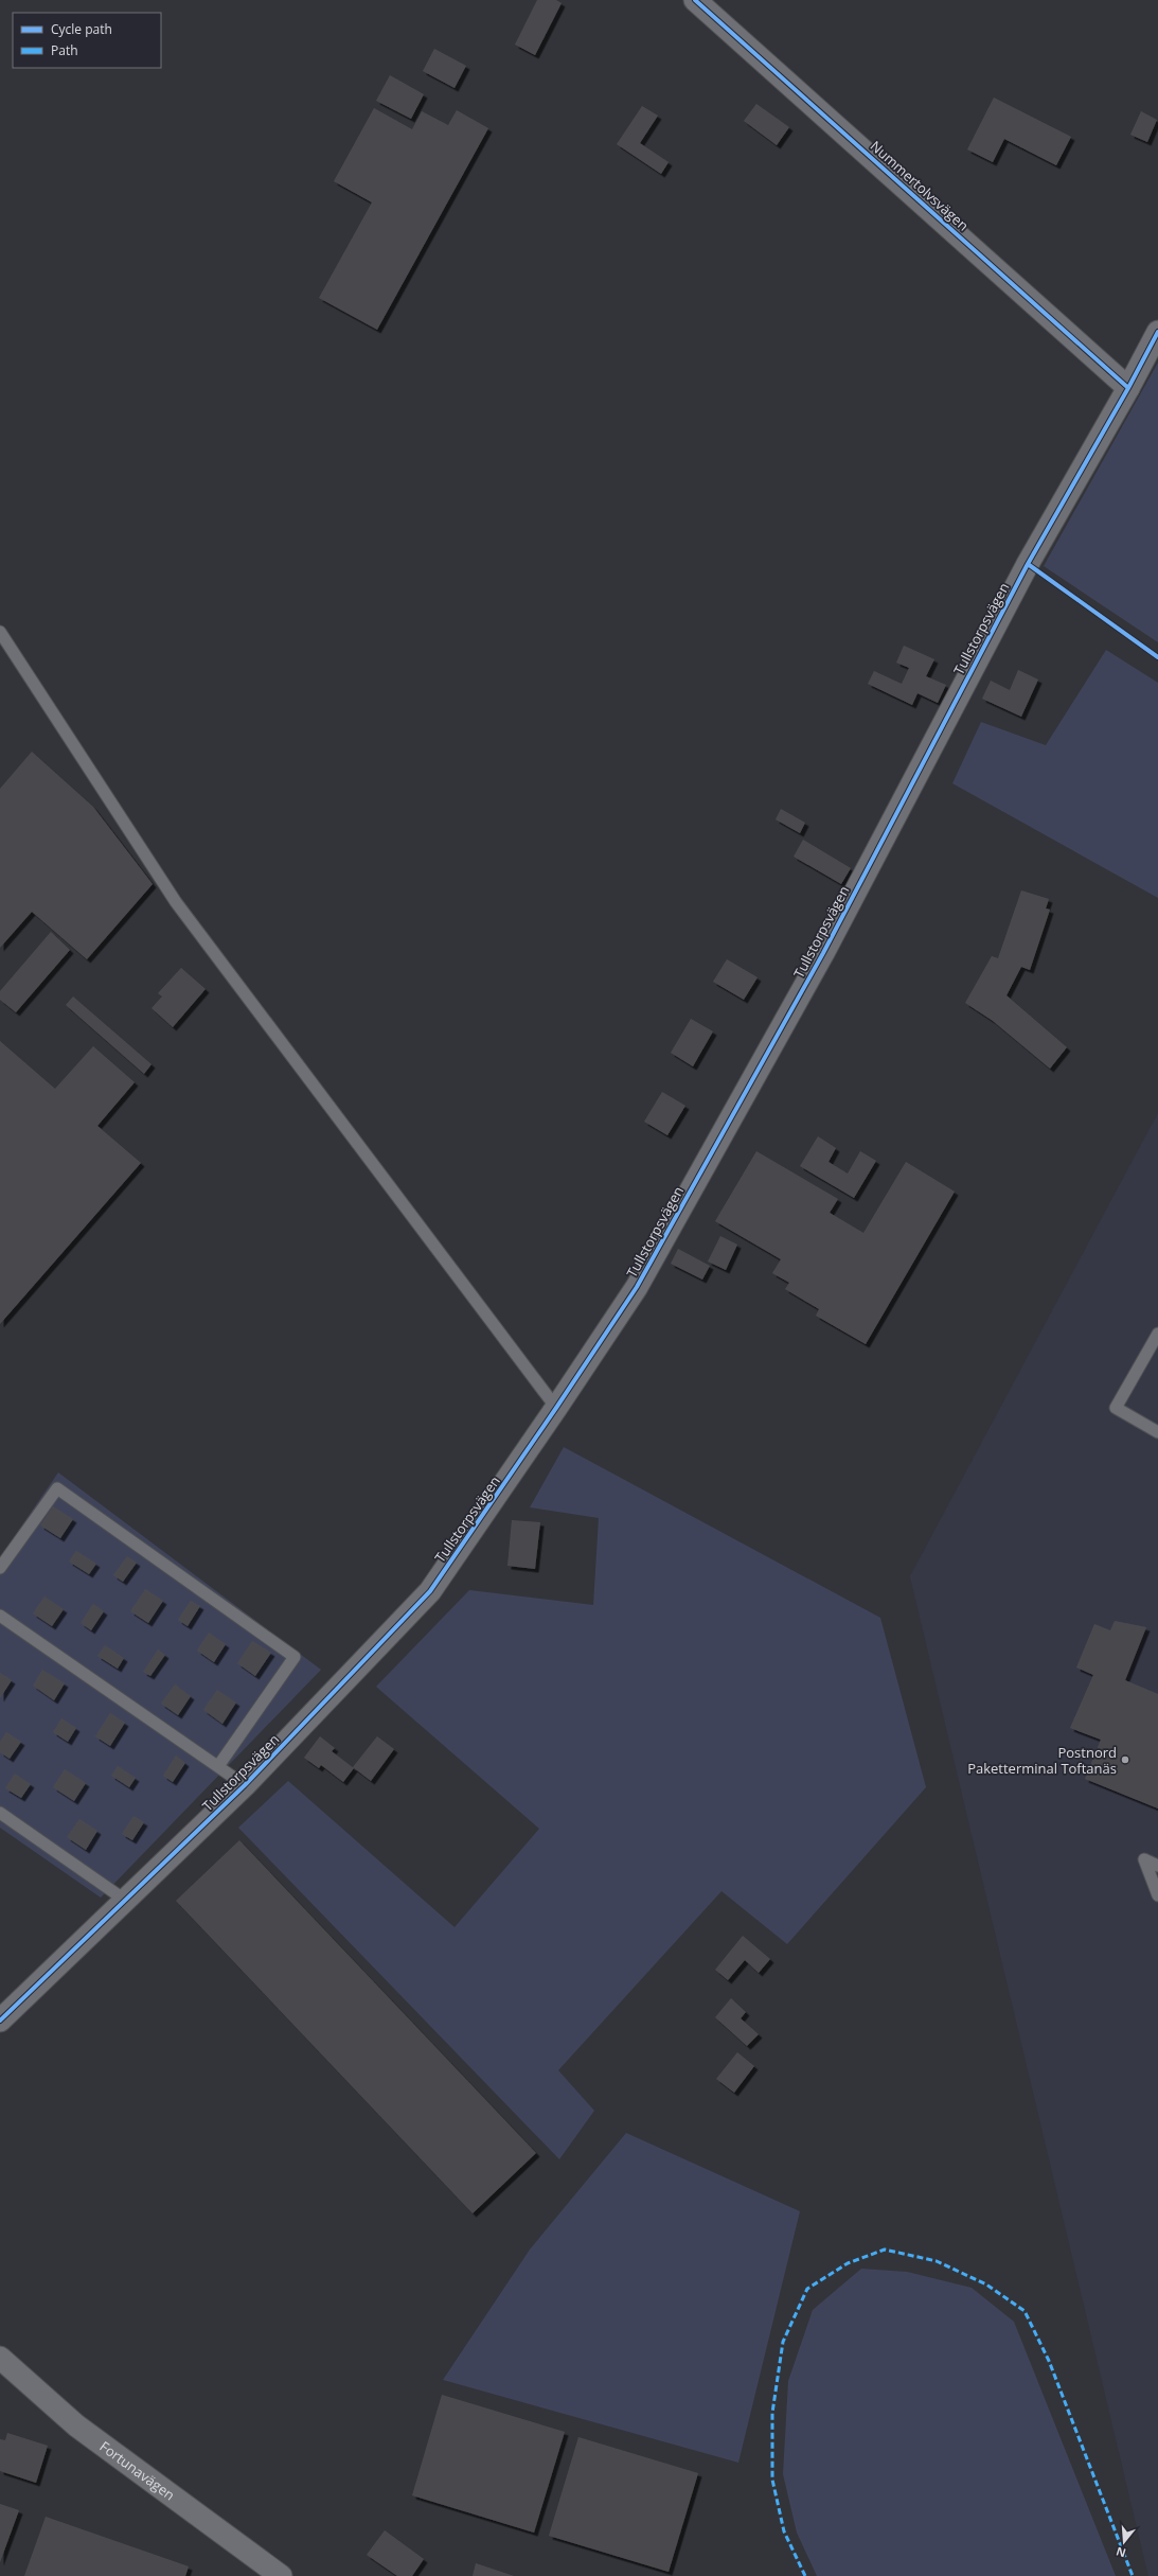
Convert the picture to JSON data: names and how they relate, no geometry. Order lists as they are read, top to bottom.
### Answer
{
  "streets": {
    "street": ["Nummertolvsvägen", "Tullstorpsvägen", "Fortunavägen"]
  },
  "crossings": [
    ["Nummertolvsvägen", "Tullstorpsvägen"]
  ],
  "places": ["Postnord Paketterminal Toftanäs"],
  "legend": ["Cycle path", "Path"],
  "north": "bottom"
}
